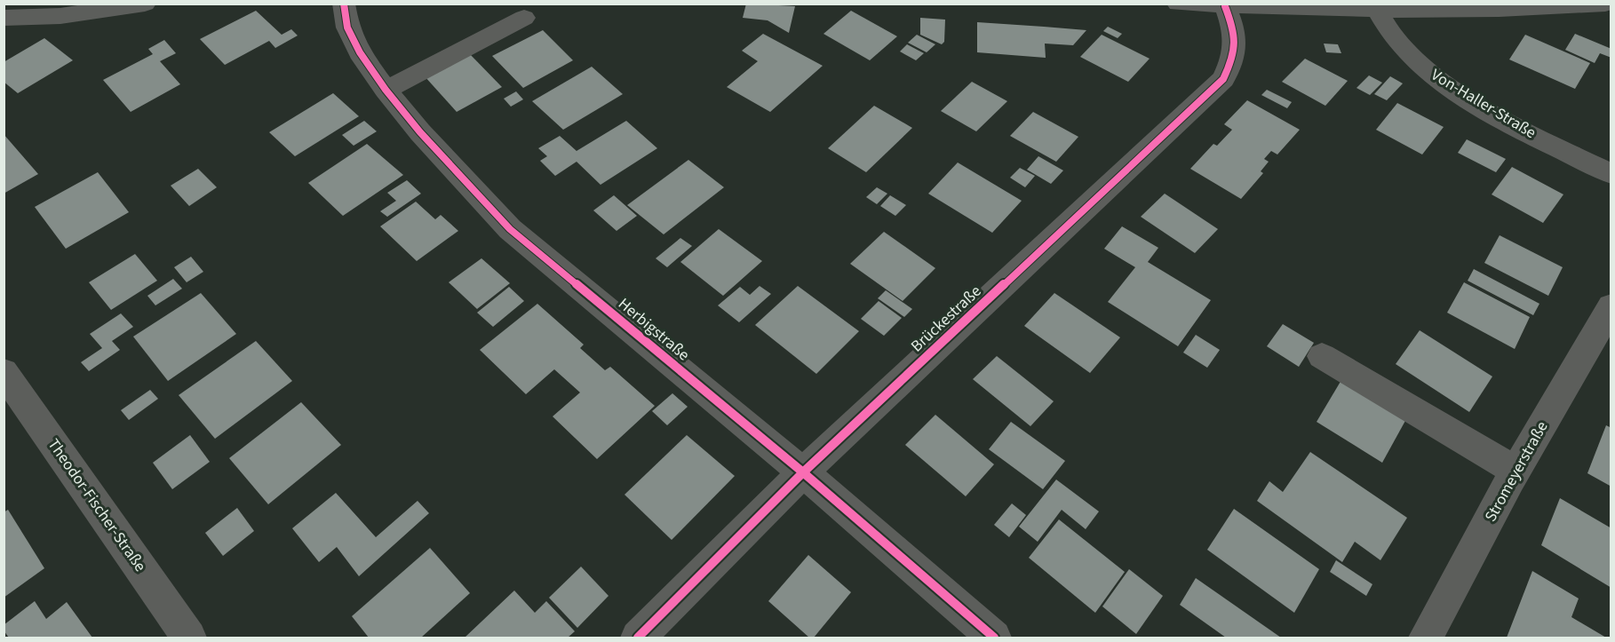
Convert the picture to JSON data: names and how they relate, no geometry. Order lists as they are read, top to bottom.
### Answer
{
  "streets": {
    "street": [
      "Von-Haller-Straße",
      "Brückestraße",
      "Herbigstraße",
      "Stromeyerstraße",
      "Theodor-Fischer-Straße"
    ]
  },
  "crossings": [
    ["Brückestraße", "Herbigstraße"]
  ]
}
